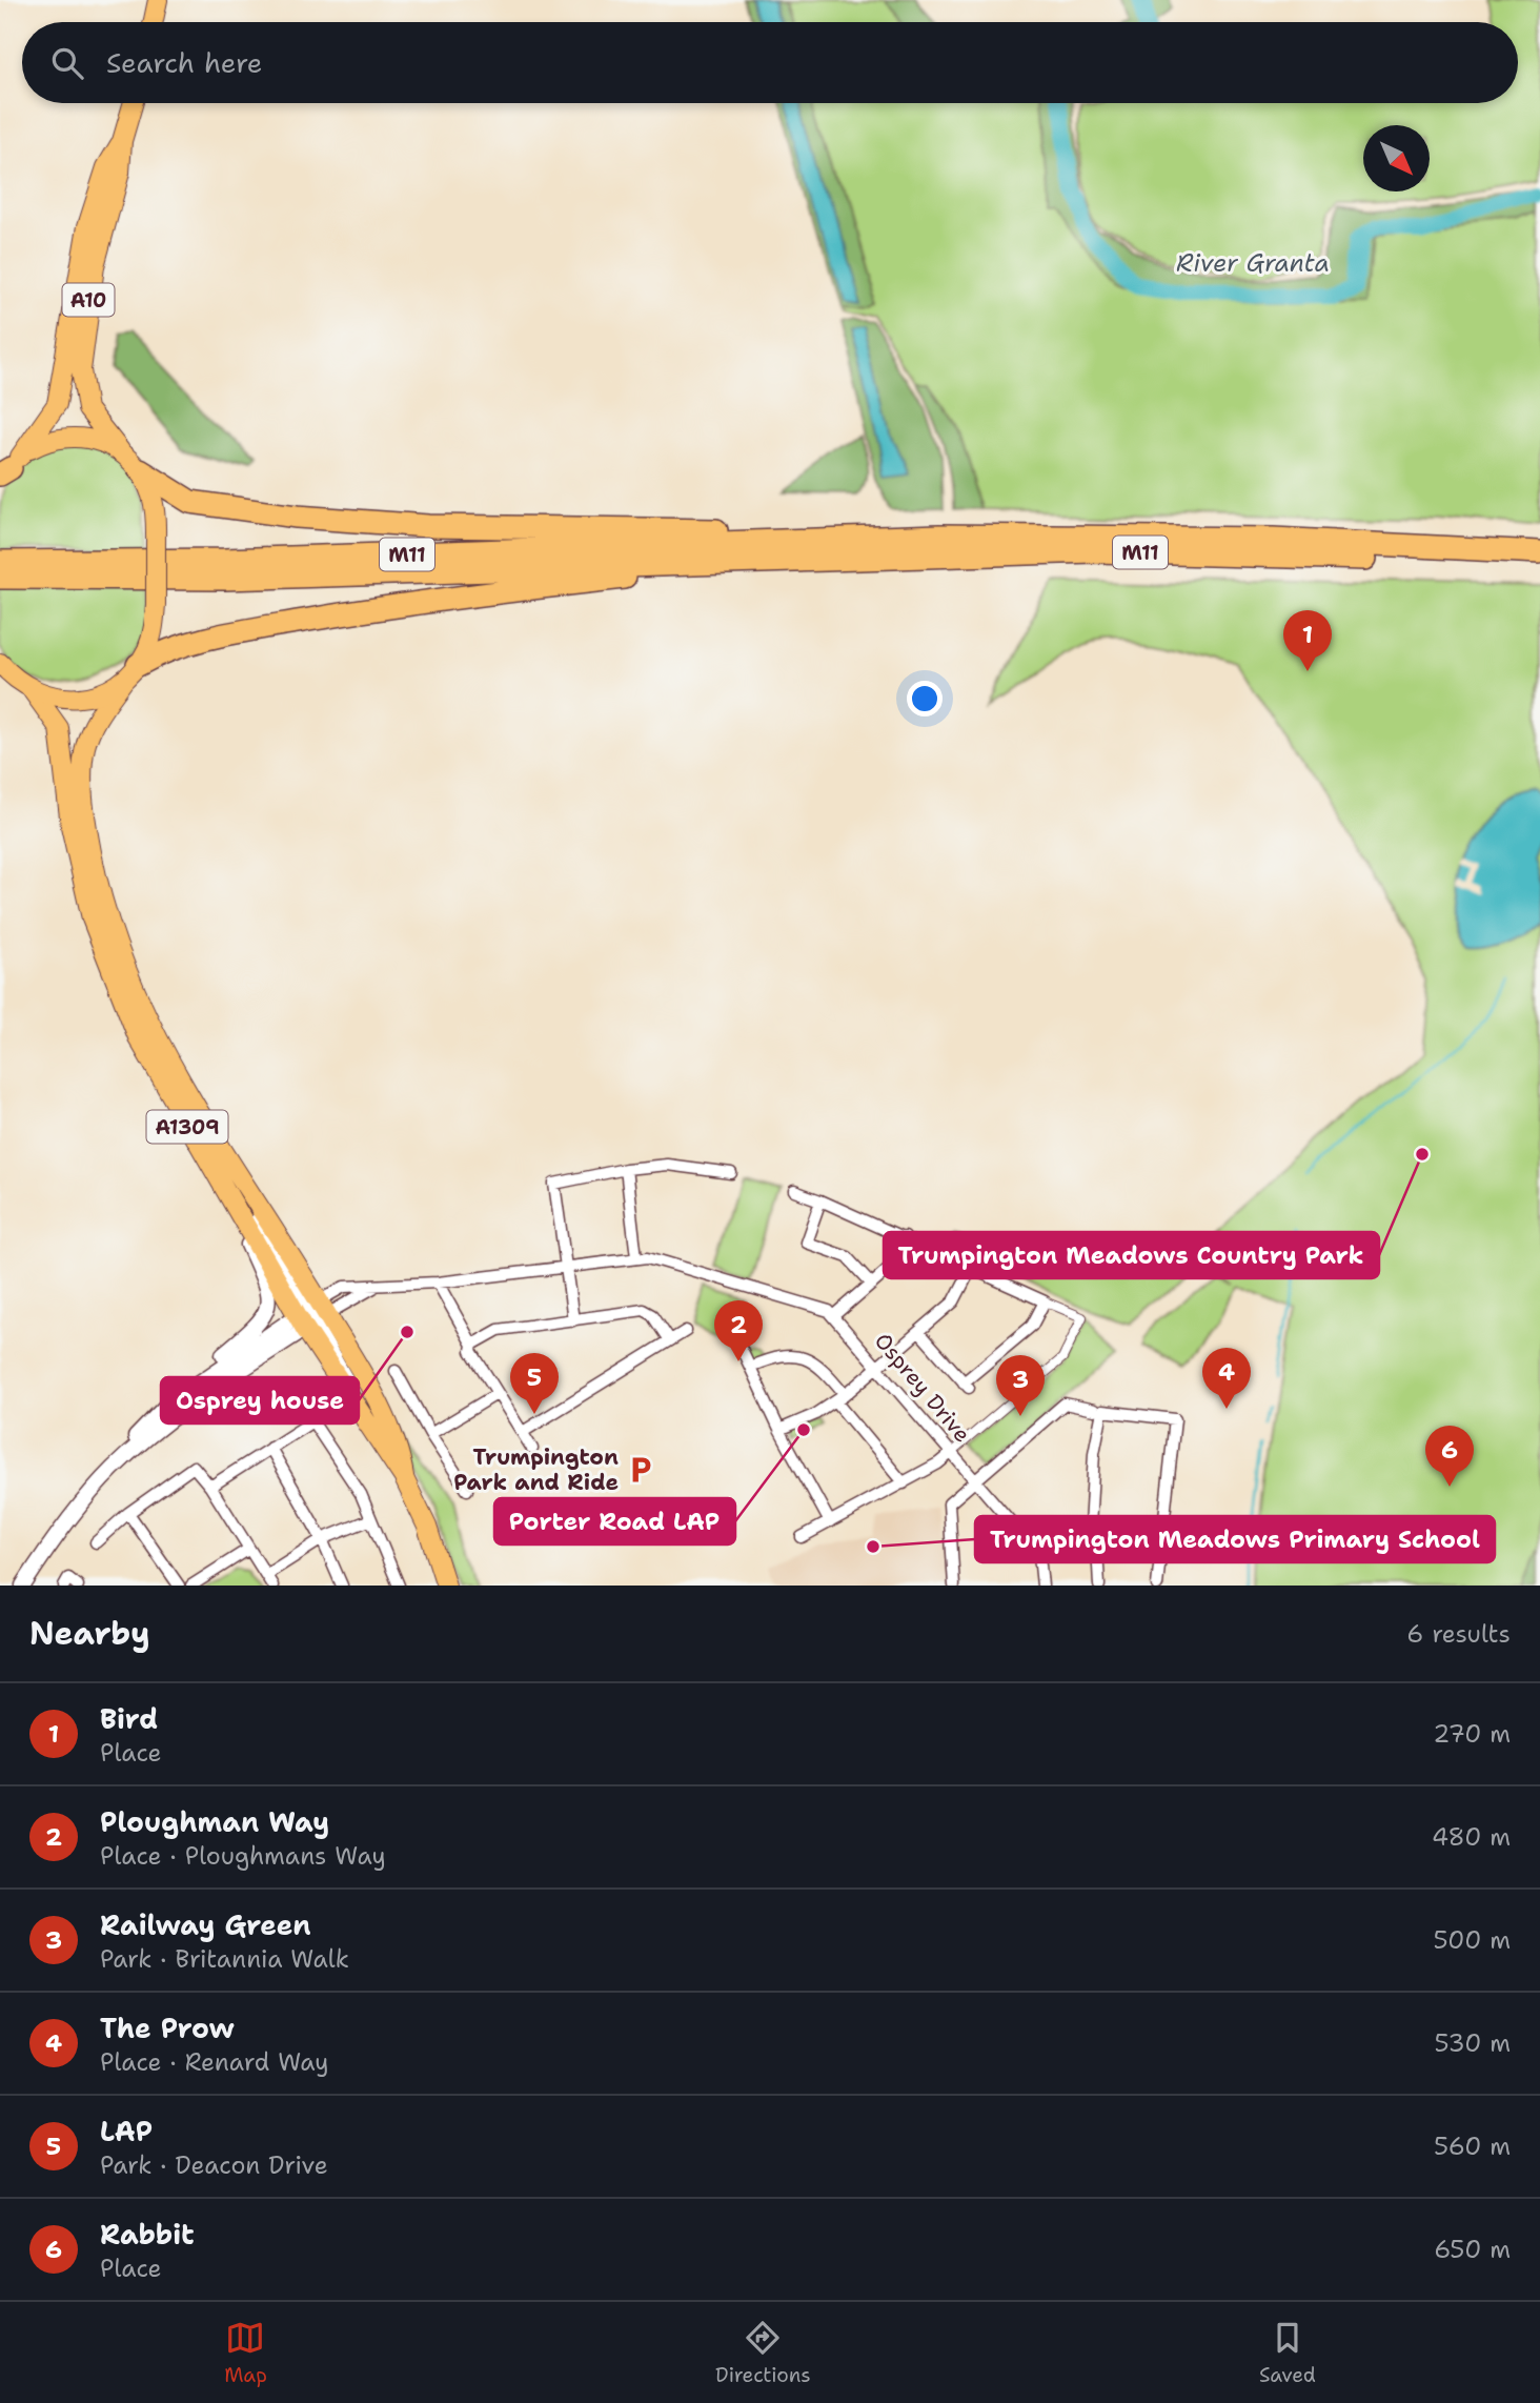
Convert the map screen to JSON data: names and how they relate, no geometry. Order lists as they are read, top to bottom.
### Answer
{
  "streets": {
    "highway": ["M11"],
    "main road": ["A10", "A1309"],
    "street": ["Osprey Drive"]
  },
  "crossings": [
    ["M11", "A1309"]
  ],
  "water": ["River Granta"],
  "places": {
    "other": [
      "Trumpington Meadows Country Park",
      "Osprey house",
      "Porter Road LAP",
      "Trumpington Meadows Primary School"
    ],
    "parking": ["Trumpington Park and Ride"]
  },
  "north": "bottom right",
  "page": {
    "search": "Search here",
    "pins": [
      "1",
      "2",
      "4",
      "5",
      "3",
      "6"
    ],
    "heading": ["Nearby", "6 results"],
    "list": [
      {
        "mark": "1",
        "name": "Bird",
        "note": "Place",
        "value": "270 m"
      },
      {
        "mark": "2",
        "name": "Ploughman Way",
        "note": "Place · Ploughmans Way",
        "value": "480 m"
      },
      {
        "mark": "3",
        "name": "Railway Green",
        "note": "Park · Britannia Walk",
        "value": "500 m"
      },
      {
        "mark": "4",
        "name": "The Prow",
        "note": "Place · Renard Way",
        "value": "530 m"
      },
      {
        "mark": "5",
        "name": "LAP",
        "note": "Park · Deacon Drive",
        "value": "560 m"
      },
      {
        "mark": "6",
        "name": "Rabbit",
        "note": "Place",
        "value": "650 m"
      }
    ],
    "nav": ["Map", "Directions", "Saved"]
  }
}
